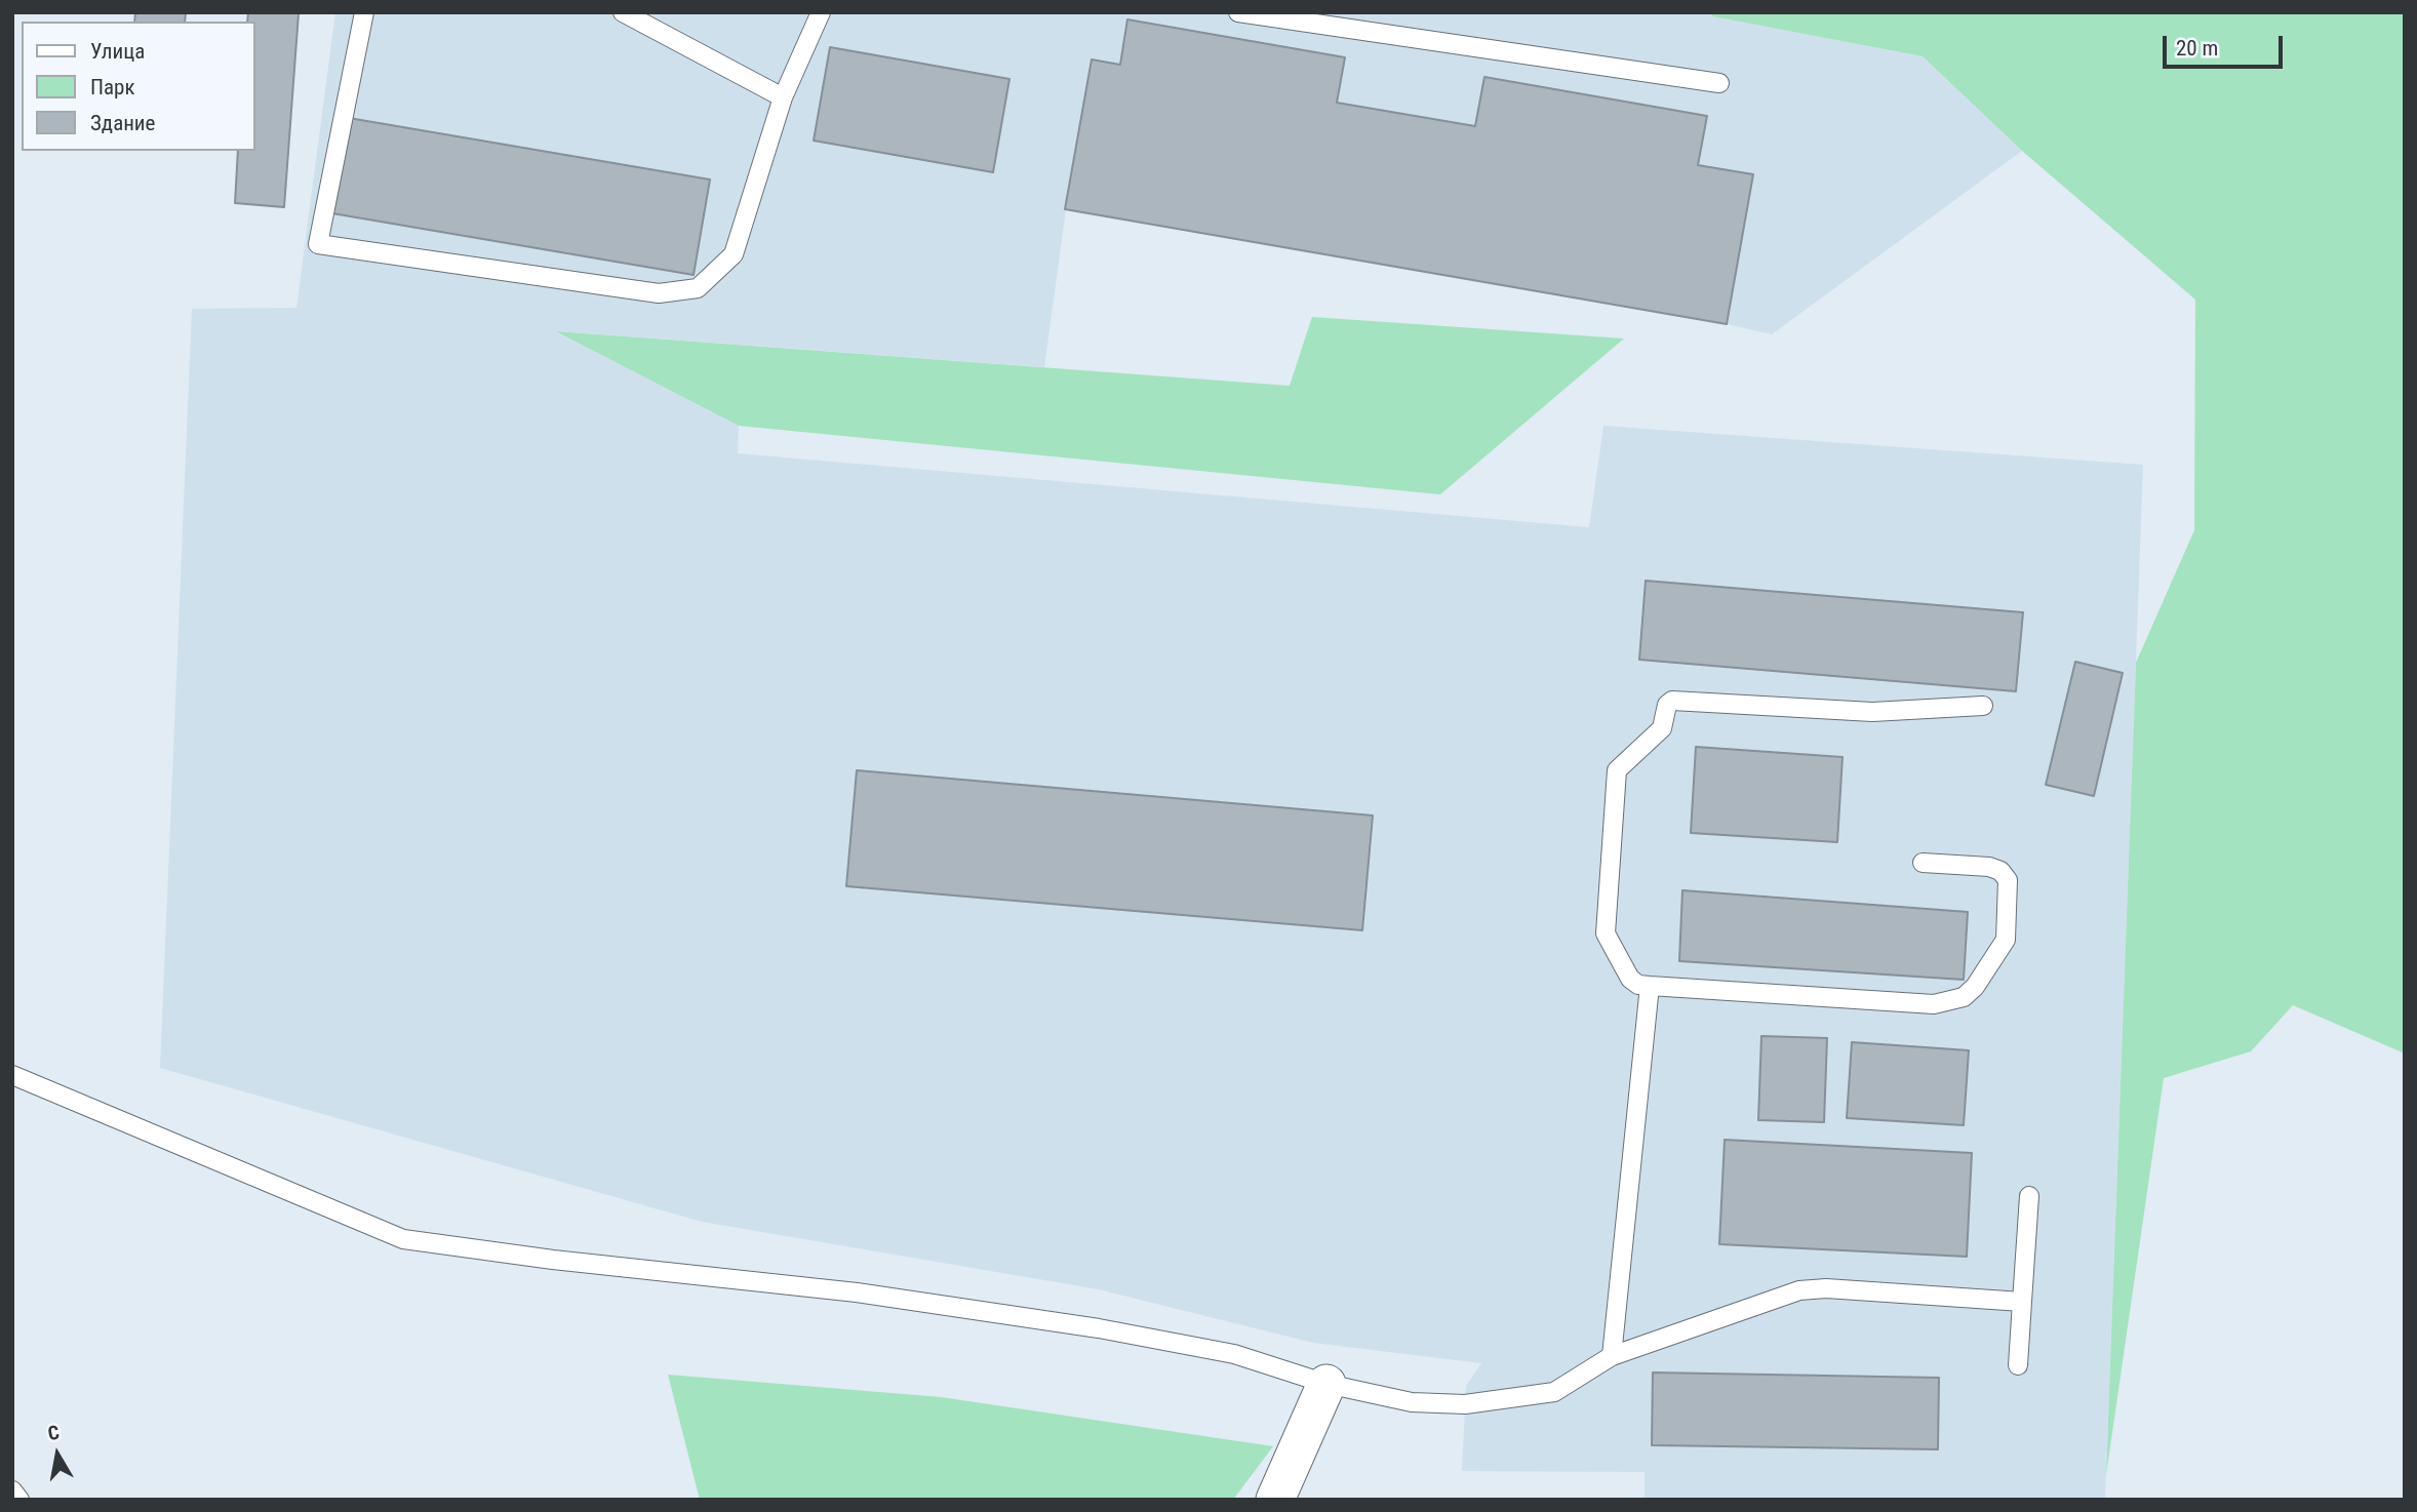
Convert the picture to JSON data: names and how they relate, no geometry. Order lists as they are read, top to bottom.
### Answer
{
  "legend": ["Улица", "Парк", "Здание"],
  "scale_bar": "20 m",
  "north": "top"
}
